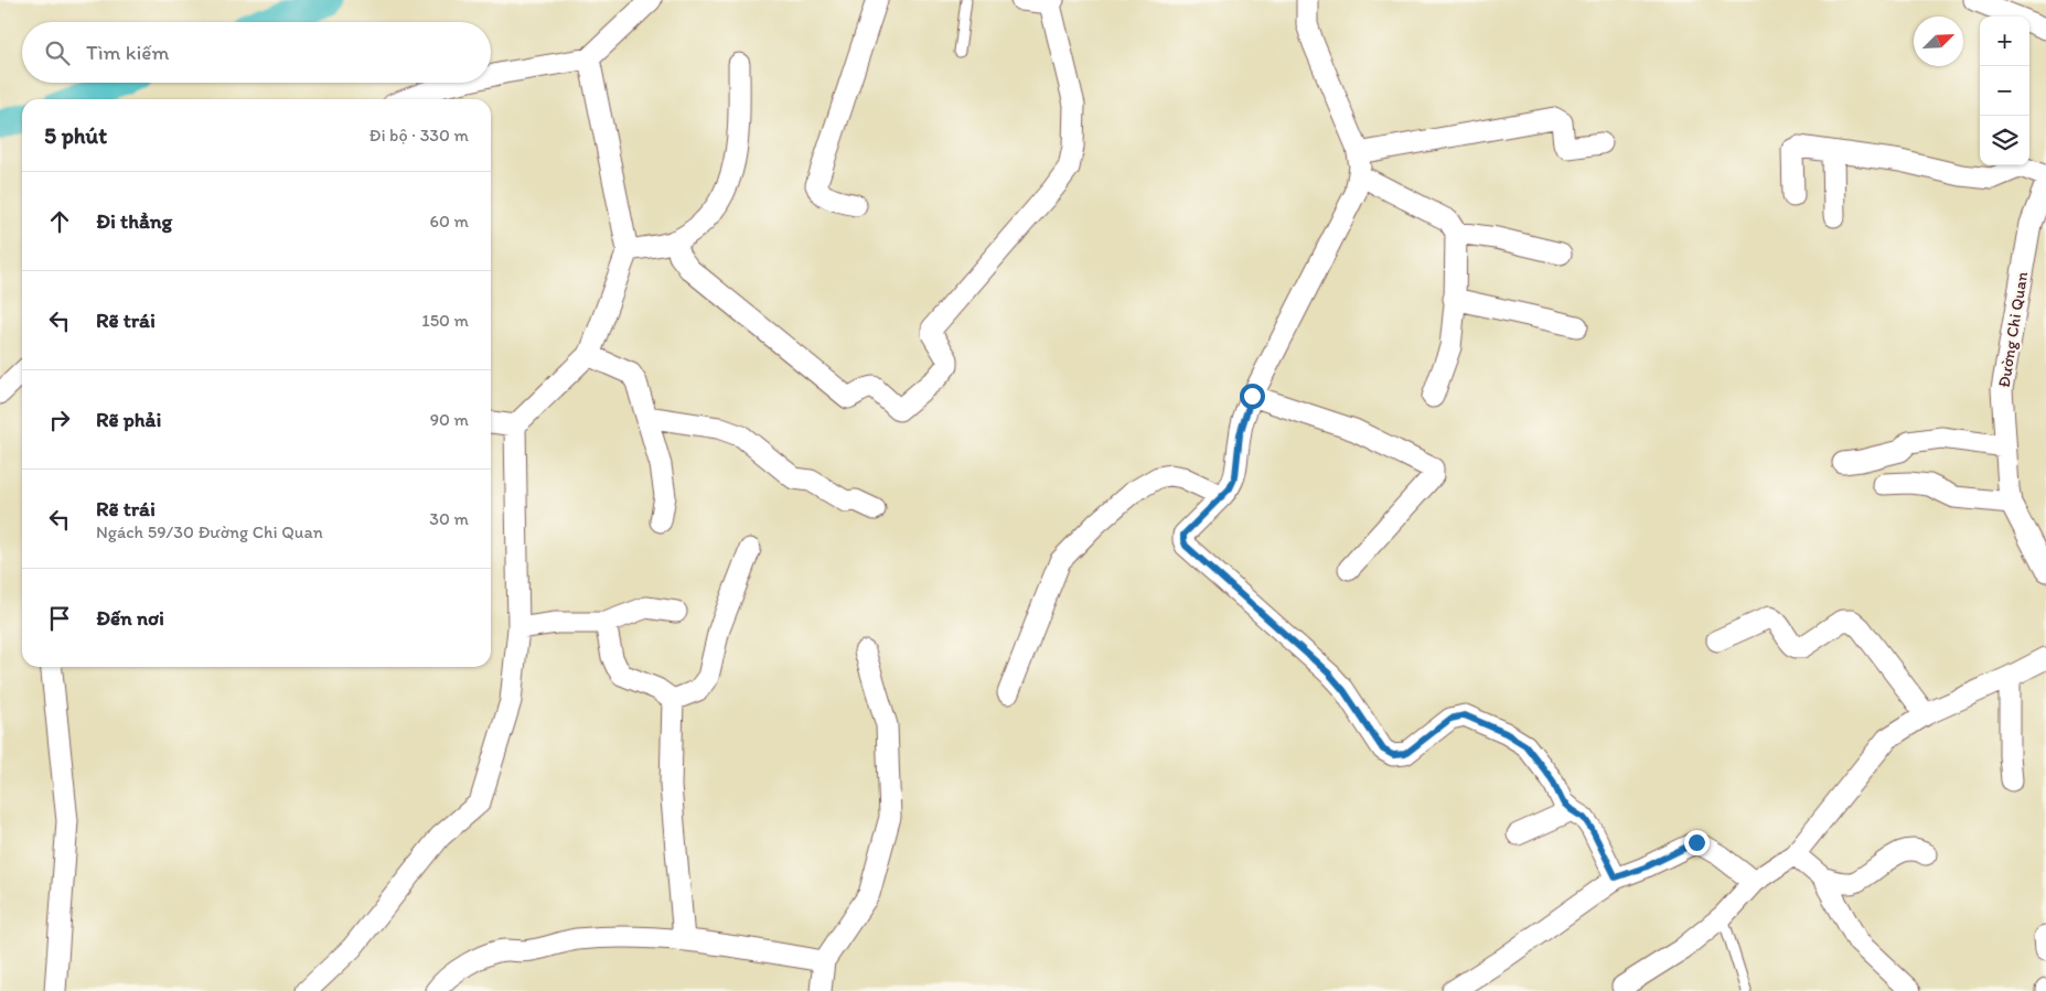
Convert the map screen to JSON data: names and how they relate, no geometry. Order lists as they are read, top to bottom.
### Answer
{
  "streets": {
    "street": ["Đường Chi Quan"]
  },
  "north": "top right",
  "page": {
    "map_buttons": ["+", "−"],
    "search": "Tìm kiếm",
    "heading": ["5 phút", "Đi bộ · 330 m"],
    "list": [
      ["Đi thẳng", "60 m"],
      ["Rẽ trái", "150 m"],
      ["Rẽ phải", "90 m"],
      ["Rẽ trái", "Ngách 59/30 Đường Chi Quan", "30 m"],
      "Đến nơi"
    ]
  }
}
